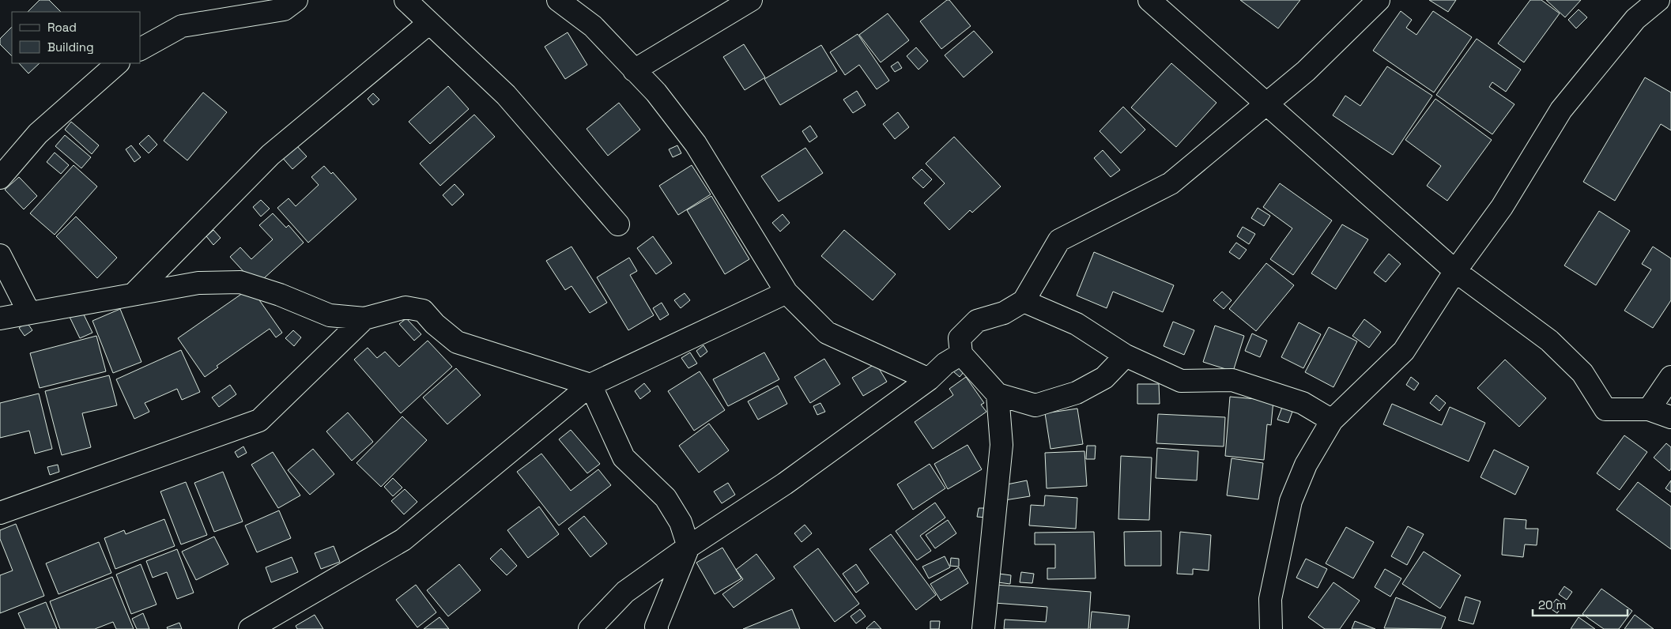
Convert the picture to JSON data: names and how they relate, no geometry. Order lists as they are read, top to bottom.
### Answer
{
  "legend": ["Road", "Building"],
  "scale_bar": "20 m"
}
